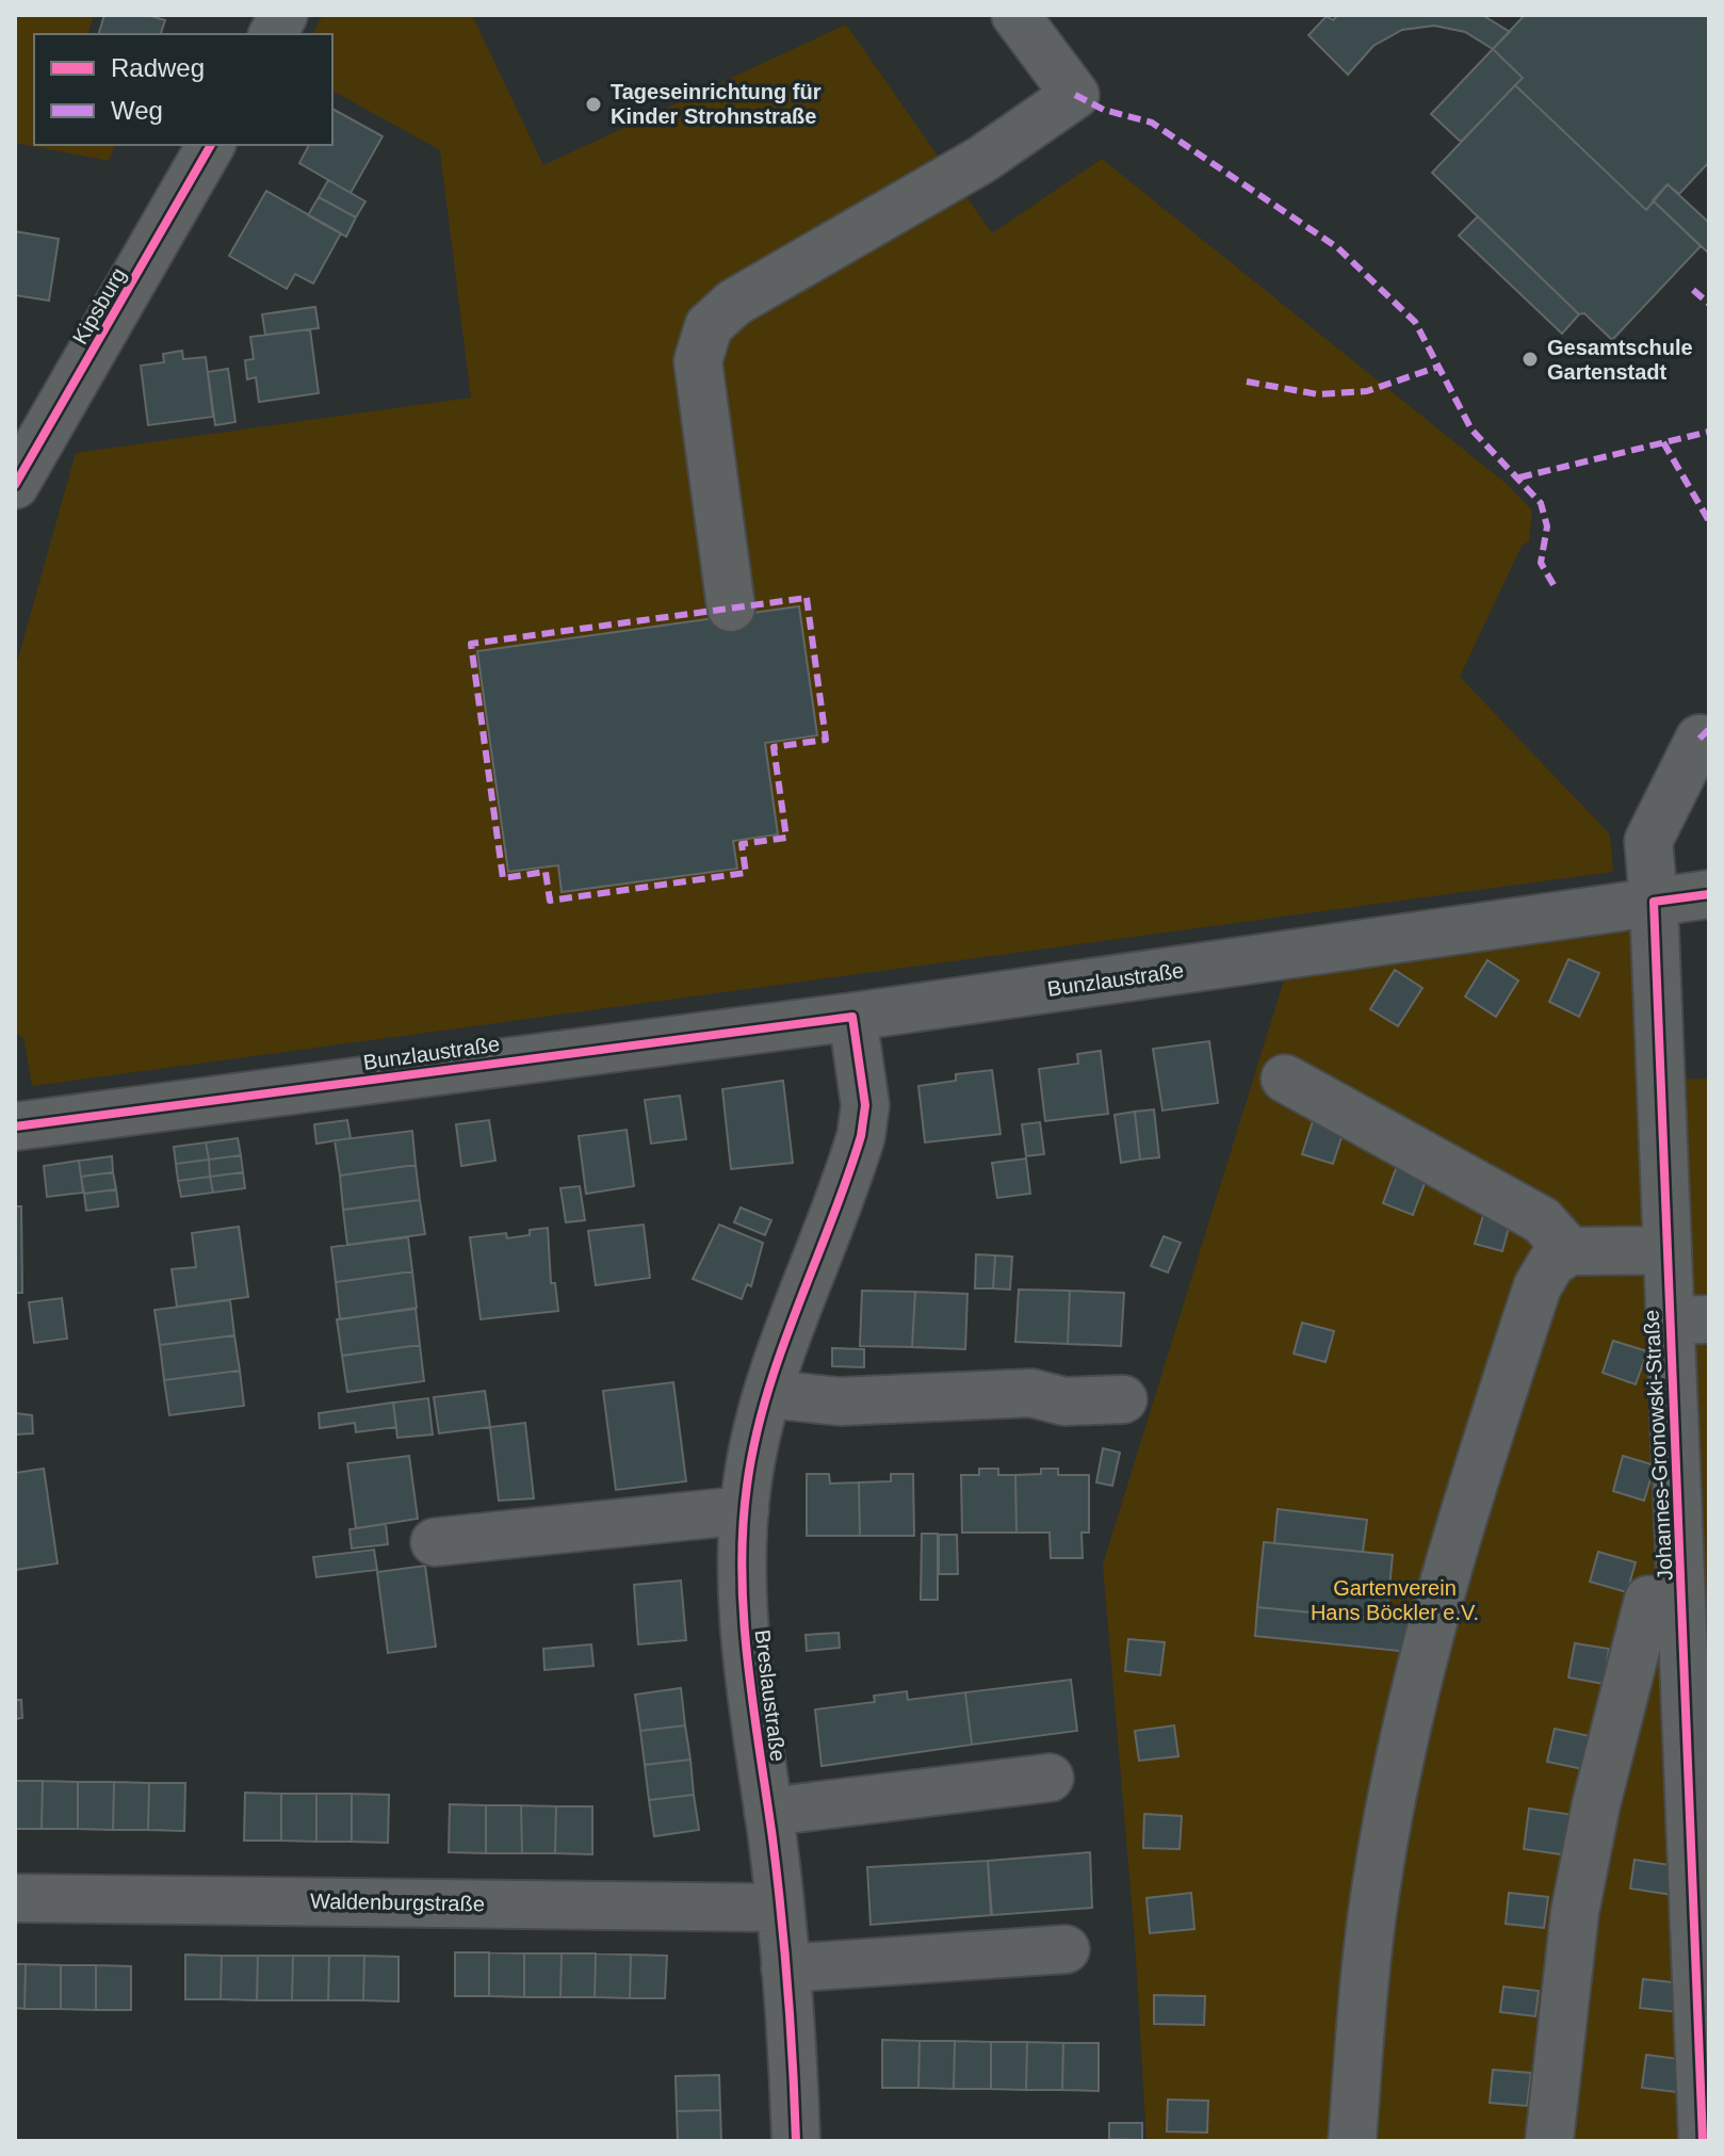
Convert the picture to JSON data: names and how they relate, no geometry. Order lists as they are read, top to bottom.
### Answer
{
  "streets": {
    "street": [
      "Kipsburg",
      "Bunzlaustraße",
      "Johannes-Gronowski-Straße",
      "Breslaustraße",
      "Waldenburgstraße"
    ]
  },
  "crossings": [
    ["Bunzlaustraße", "Johannes-Gronowski-Straße"],
    ["Bunzlaustraße", "Breslaustraße"],
    ["Breslaustraße", "Waldenburgstraße"]
  ],
  "parks": ["Gartenverein Hans Böckler e.V."],
  "places": ["Tageseinrichtung für Kinder Strohnstraße", "Gesamtschule Gartenstadt"],
  "legend": ["Radweg", "Weg"]
}
